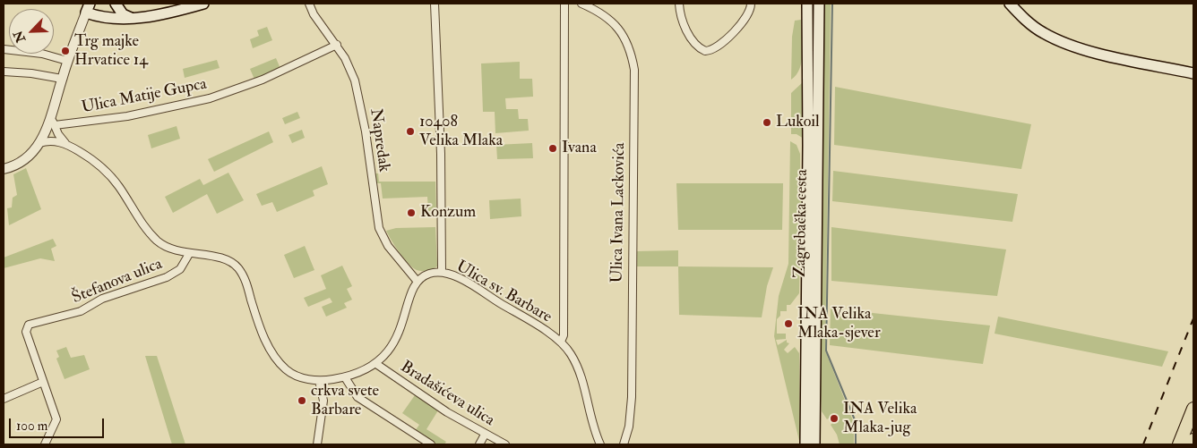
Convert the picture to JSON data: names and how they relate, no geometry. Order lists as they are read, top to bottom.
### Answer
{
  "streets": {
    "main road": ["Zagrebačka cesta"],
    "street": [
      "Ulica Matije Gupca",
      "Napredak",
      "Ulica Ivana Lackovića",
      "Štefanova ulica",
      "Ulica sv. Barbare",
      "Bradašićeva ulica"
    ]
  },
  "crossings": [
    ["Ulica Matije Gupca", "Napredak"],
    ["Napredak", "Ulica sv. Barbare"]
  ],
  "places": [
    "Trg majke Hrvatice 14",
    "Lukoil",
    "10408 Velika Mlaka",
    "Ivana",
    "Konzum",
    "INA Velika Mlaka-sjever",
    "crkva svete Barbare",
    "INA Velika Mlaka-jug"
  ],
  "scale_bar": "100 m",
  "north": "bottom left"
}
